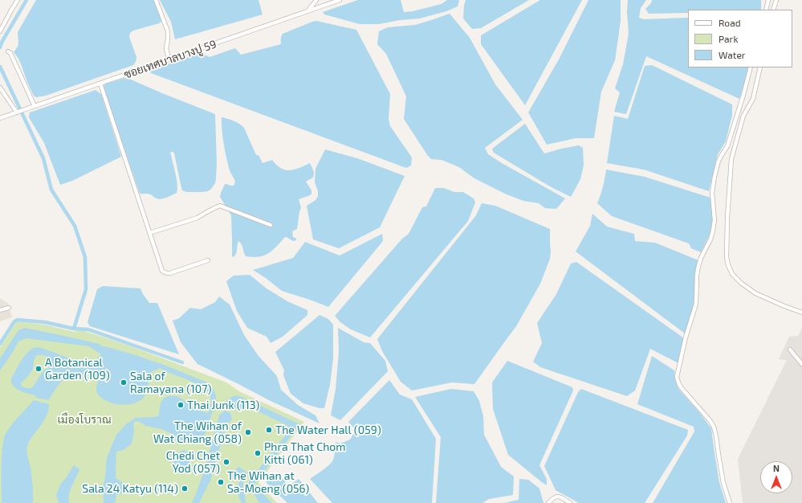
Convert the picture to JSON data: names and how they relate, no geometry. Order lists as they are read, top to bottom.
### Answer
{
  "streets": {
    "street": ["ซอยเทศบาลบางปู 59"]
  },
  "parks": ["เมืองโบราณ"],
  "places": [
    "A Botanical Garden (109)",
    "Sala of Ramayana (107)",
    "Thai Junk (113)",
    "The Water Hall (059)",
    "The Wihan of Wat Chiang (058)",
    "Phra That Chom Kitti (061)",
    "Chedi Chet Yod (057)",
    "The Wihan at Sa-Moeng (056)",
    "Sala 24 Katyu (114)"
  ],
  "legend": ["Road", "Park", "Water"],
  "north": "top"
}
